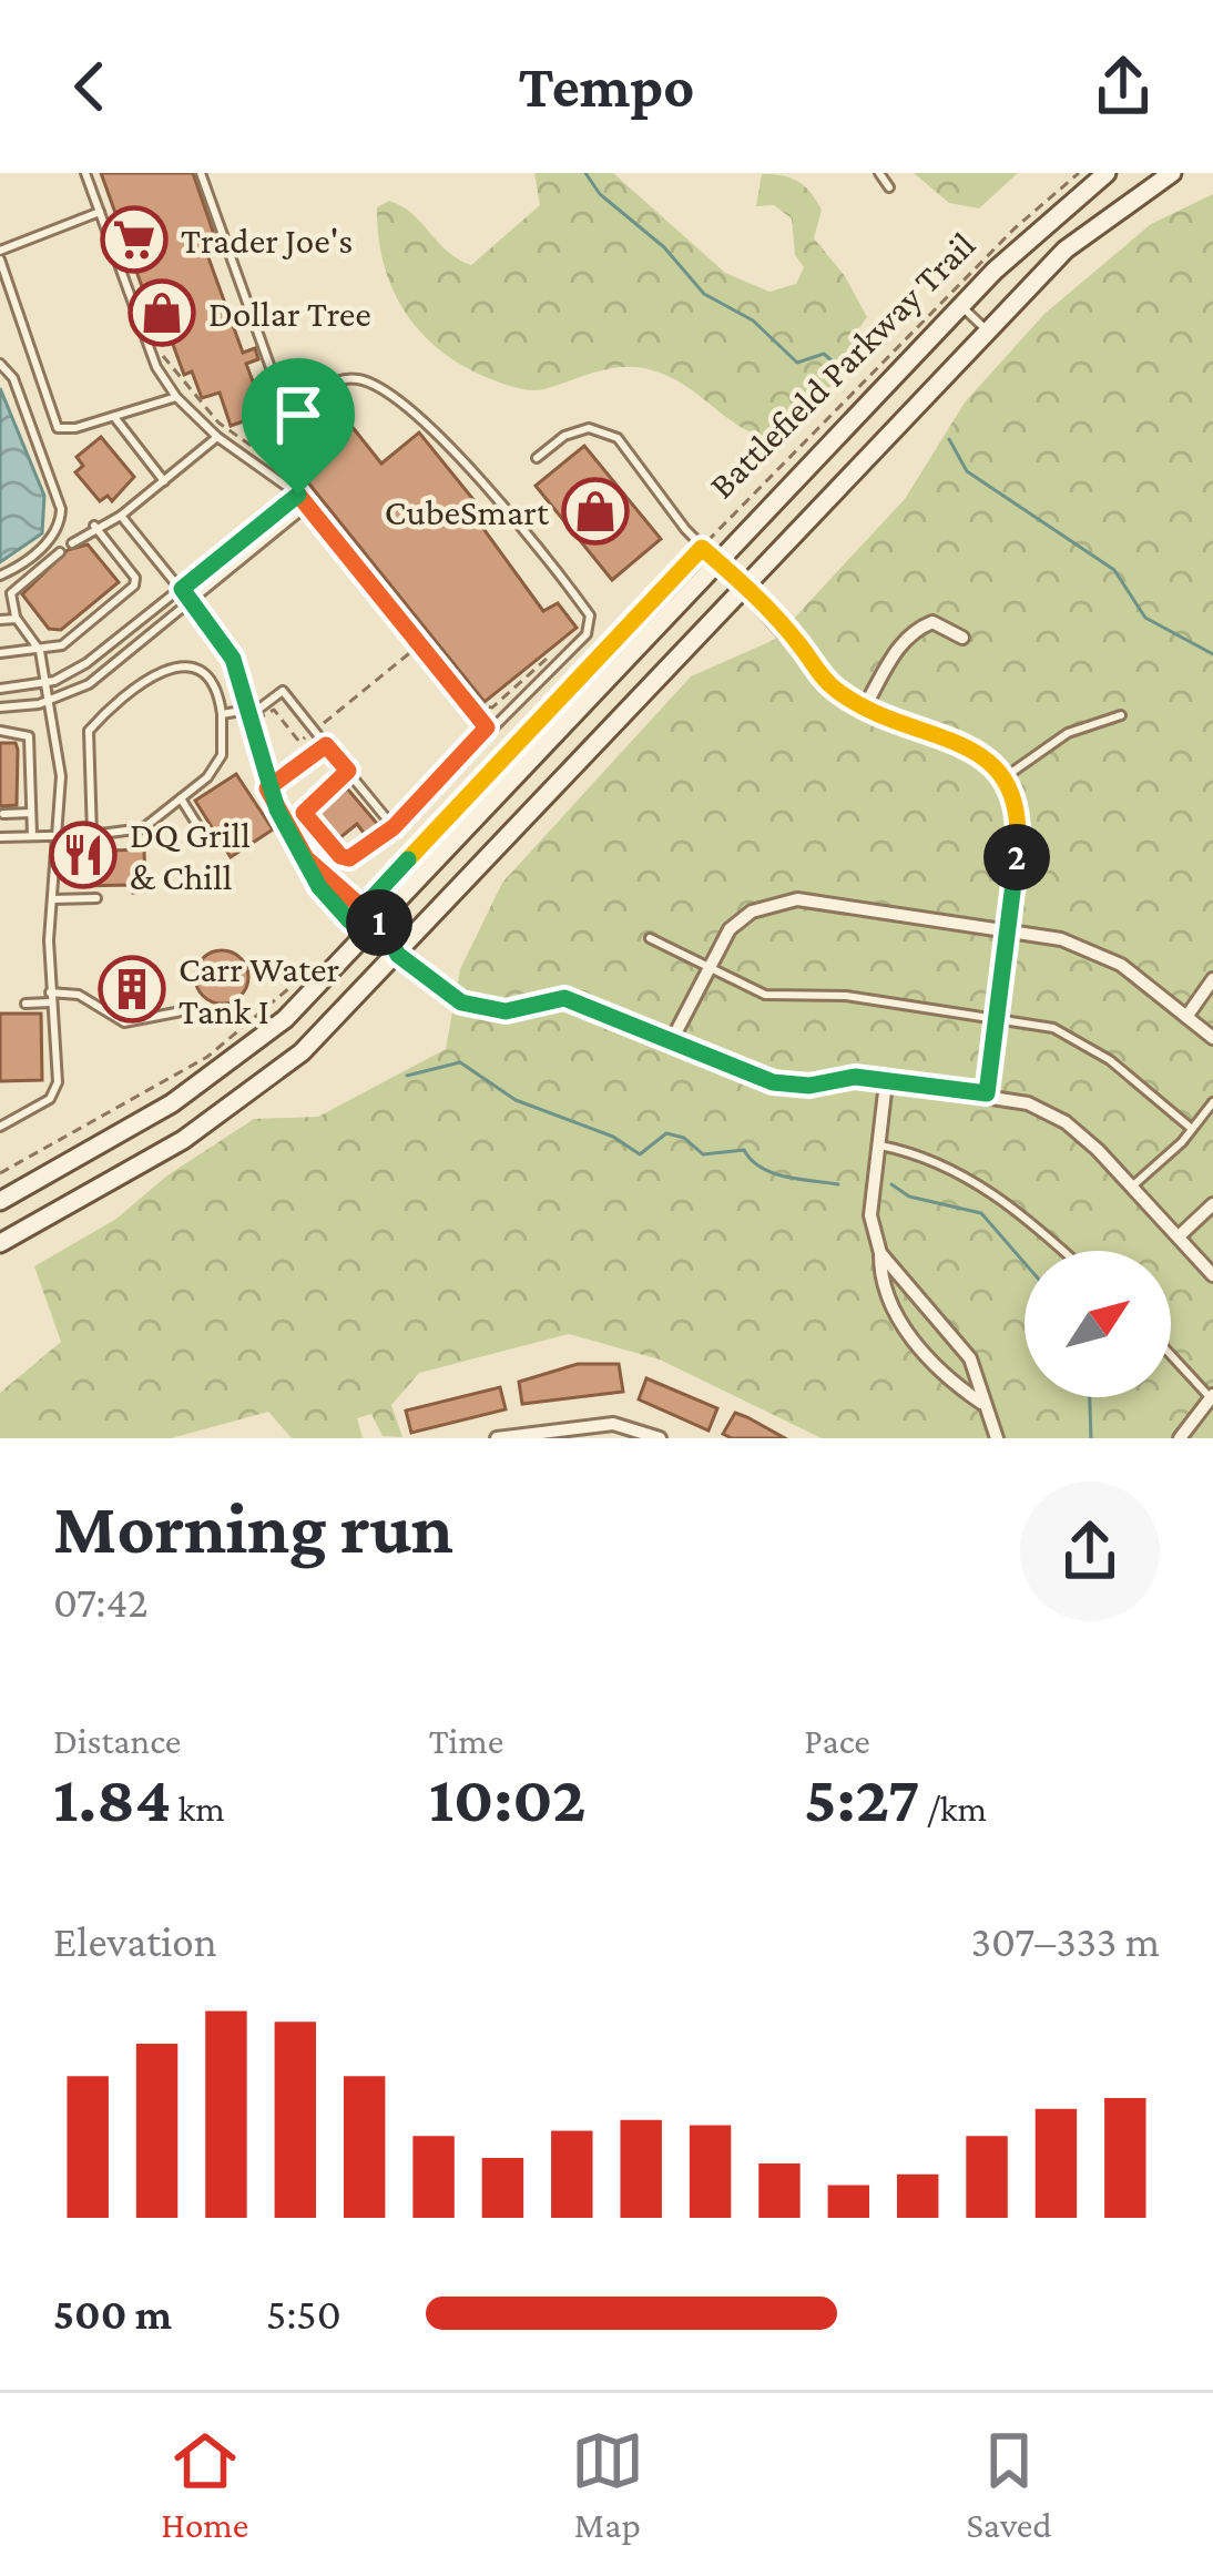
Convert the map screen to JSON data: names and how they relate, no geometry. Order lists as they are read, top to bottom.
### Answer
{
  "streets": {
    "path": ["Battlefield Parkway Trail"]
  },
  "places": {
    "supermarket": ["Trader Joe's"],
    "shop": ["Dollar Tree", "CubeSmart"],
    "restaurant": ["DQ Grill & Chill"],
    "building": ["Carr Water Tank I"]
  },
  "north": "top right",
  "page": {
    "header": "Tempo",
    "pins": ["2", "1"],
    "heading": ["Morning run", "07:42"],
    "stats": [
      ["Distance", "1.84 km"],
      ["Time", "10:02"],
      ["Pace", "5:27 /km"]
    ],
    "chart": ["Elevation", "307–333 m"],
    "list": [
      {
        "name": "500 m",
        "note": "5:50"
      }
    ],
    "tabs": ["Home", "Map", "Saved"]
  }
}
